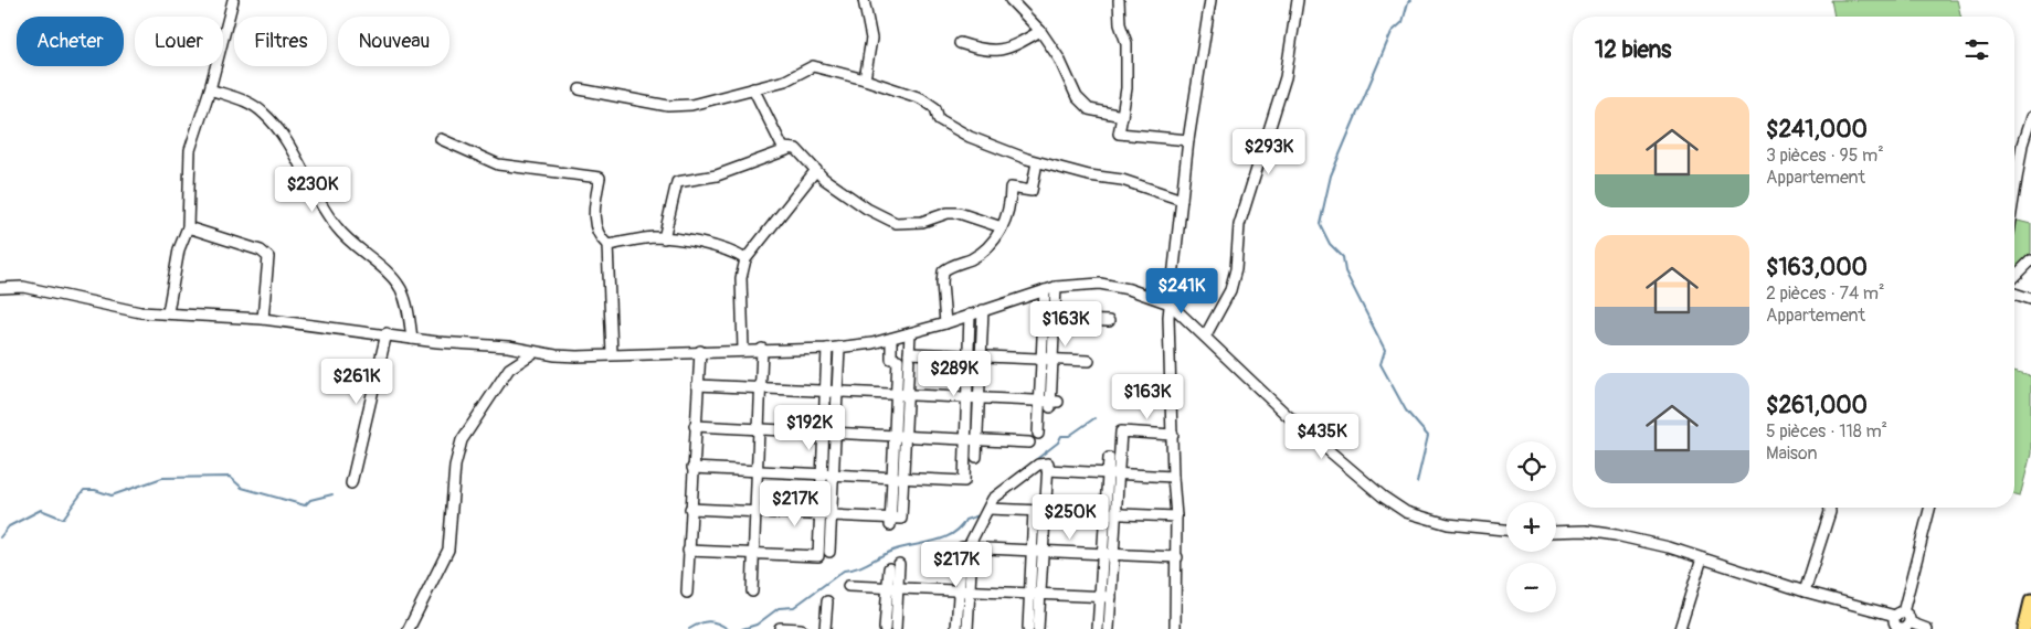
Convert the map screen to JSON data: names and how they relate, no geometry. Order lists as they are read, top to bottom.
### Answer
{
  "page": {
    "chip": [
      "Acheter",
      "Louer",
      "Filtres",
      "Nouveau"
    ],
    "heading": "12 biens",
    "list": [
      {
        "name": "$241,000",
        "note": "3 pièces · 95 m² · Appartement"
      },
      {
        "name": "$163,000",
        "note": "2 pièces · 74 m² · Appartement"
      },
      {
        "name": "$261,000",
        "note": "5 pièces · 118 m² · Maison"
      }
    ],
    "price": [
      "$293K",
      "$230K",
      "$241K",
      "$163K",
      "$289K",
      "$261K",
      "$163K",
      "$192K",
      "$435K",
      "$217K",
      "$250K",
      "$217K"
    ],
    "map_buttons": ["+", "−"]
  }
}
